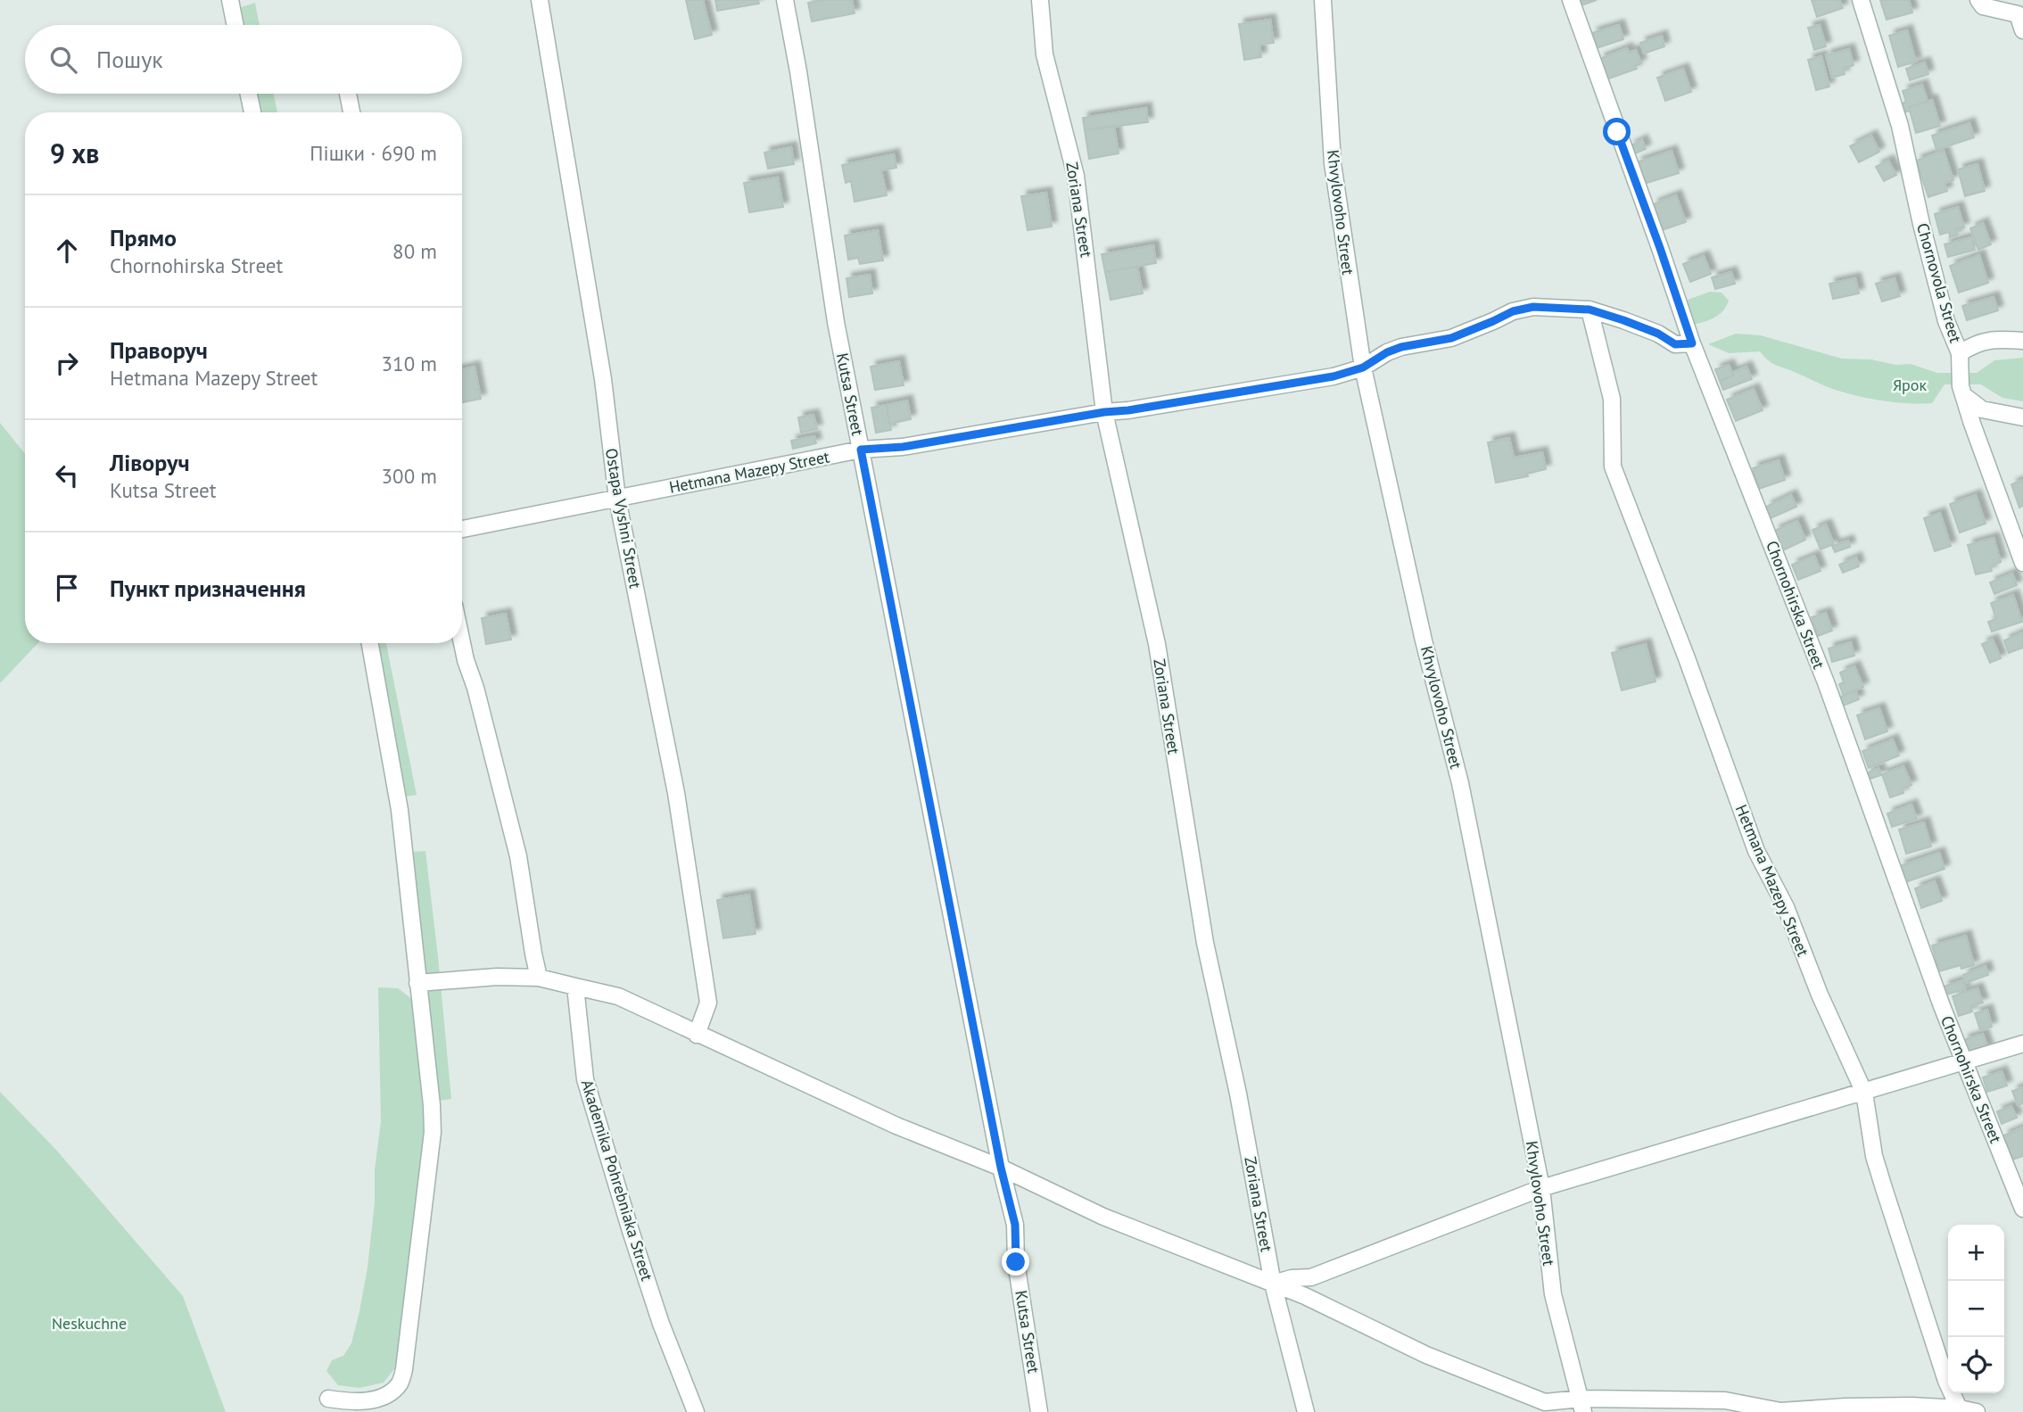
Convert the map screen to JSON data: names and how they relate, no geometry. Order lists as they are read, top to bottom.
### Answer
{
  "streets": {
    "street": [
      "Zoriana Street",
      "Khvylovoho Street",
      "Chornovola Street",
      "Kutsa Street",
      "Hetmana Mazepy Street",
      "Ostapa Vyshni Street",
      "Chornohirska Street",
      "Akademika Pohrebniaka Street"
    ]
  },
  "crossings": [
    ["Zoriana Street", "Hetmana Mazepy Street"],
    ["Khvylovoho Street", "Hetmana Mazepy Street"],
    ["Kutsa Street", "Hetmana Mazepy Street"],
    ["Hetmana Mazepy Street", "Ostapa Vyshni Street"],
    ["Hetmana Mazepy Street", "Chornohirska Street"]
  ],
  "parks": ["Ярок", "Neskuchne"],
  "page": {
    "search": "Пошук",
    "heading": ["9 хв", "Пішки · 690 m"],
    "list": [
      ["Прямо", "Chornohirska Street", "80 m"],
      ["Праворуч", "Hetmana Mazepy Street", "310 m"],
      ["Ліворуч", "Kutsa Street", "300 m"],
      "Пункт призначення"
    ],
    "map_buttons": ["+", "−"]
  }
}
